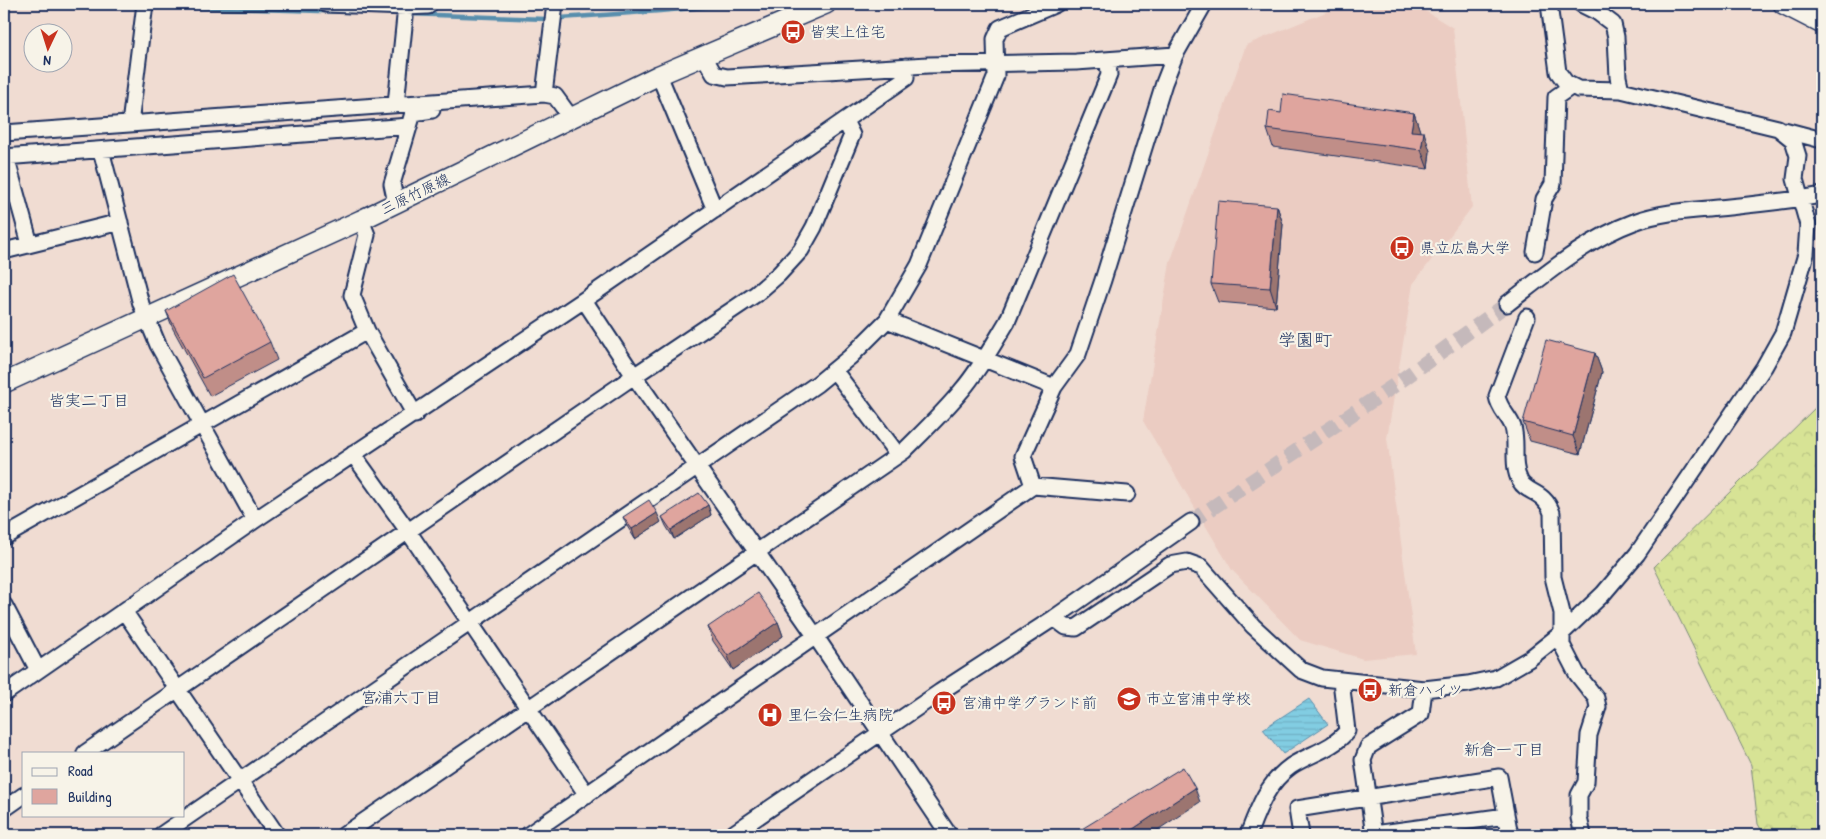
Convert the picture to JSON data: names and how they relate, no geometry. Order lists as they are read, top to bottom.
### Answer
{
  "streets": {
    "main road": ["三原竹原線"]
  },
  "districts": [
    "学園町",
    "皆実二丁目",
    "宮浦六丁目",
    "新倉一丁目"
  ],
  "places": {
    "bus stop": [
      "皆実上住宅",
      "県立広島大学",
      "新倉ハイツ",
      "宮浦中学グランド前"
    ],
    "school or university": ["市立宮浦中学校"],
    "hospital": ["里仁会仁生病院"]
  },
  "legend": ["Road", "Building"],
  "north": "bottom"
}
